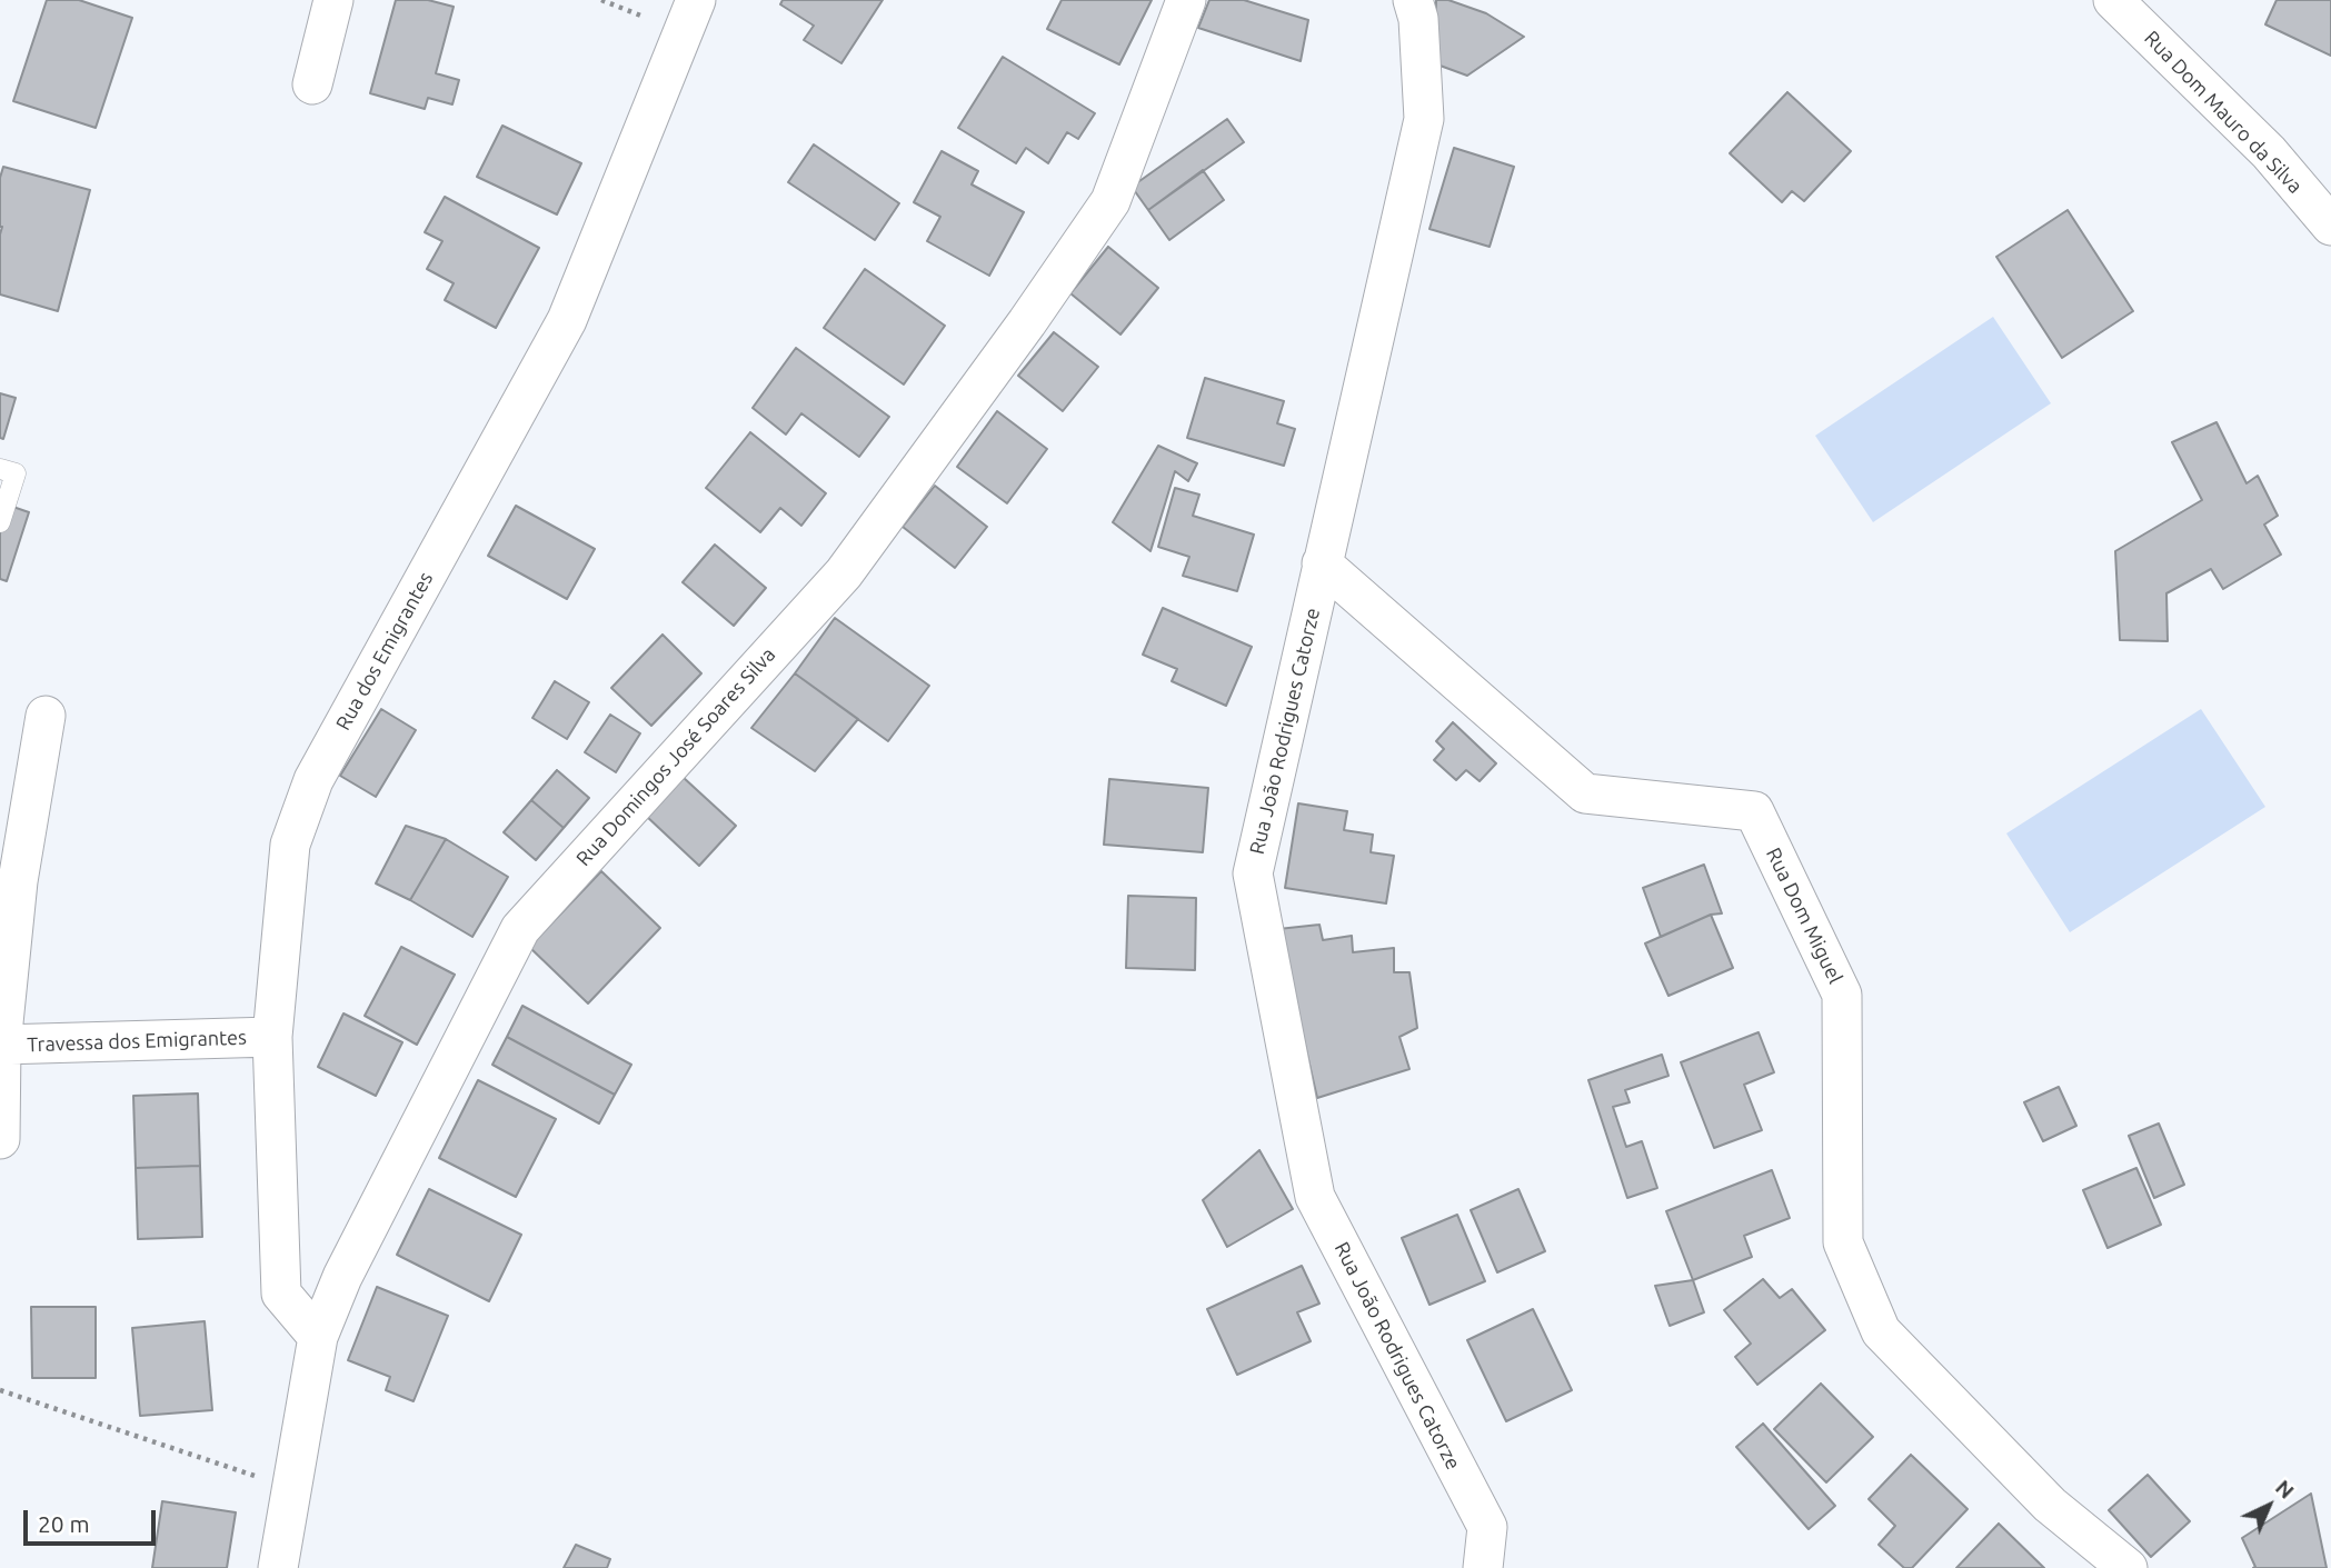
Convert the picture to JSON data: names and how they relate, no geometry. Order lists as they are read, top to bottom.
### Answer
{
  "streets": {
    "street": [
      "Rua Dom Mauro da Silva",
      "Rua dos Emigrantes",
      "Rua João Rodrigues Catorze",
      "Rua Domingos José Soares Silva",
      "Rua Dom Miguel",
      "Travessa dos Emigrantes"
    ]
  },
  "crossings": [
    ["Rua dos Emigrantes", "Rua Domingos José Soares Silva"],
    ["Rua dos Emigrantes", "Travessa dos Emigrantes"],
    ["Rua João Rodrigues Catorze", "Rua Dom Miguel"]
  ],
  "scale_bar": "20 m",
  "north": "top right"
}
